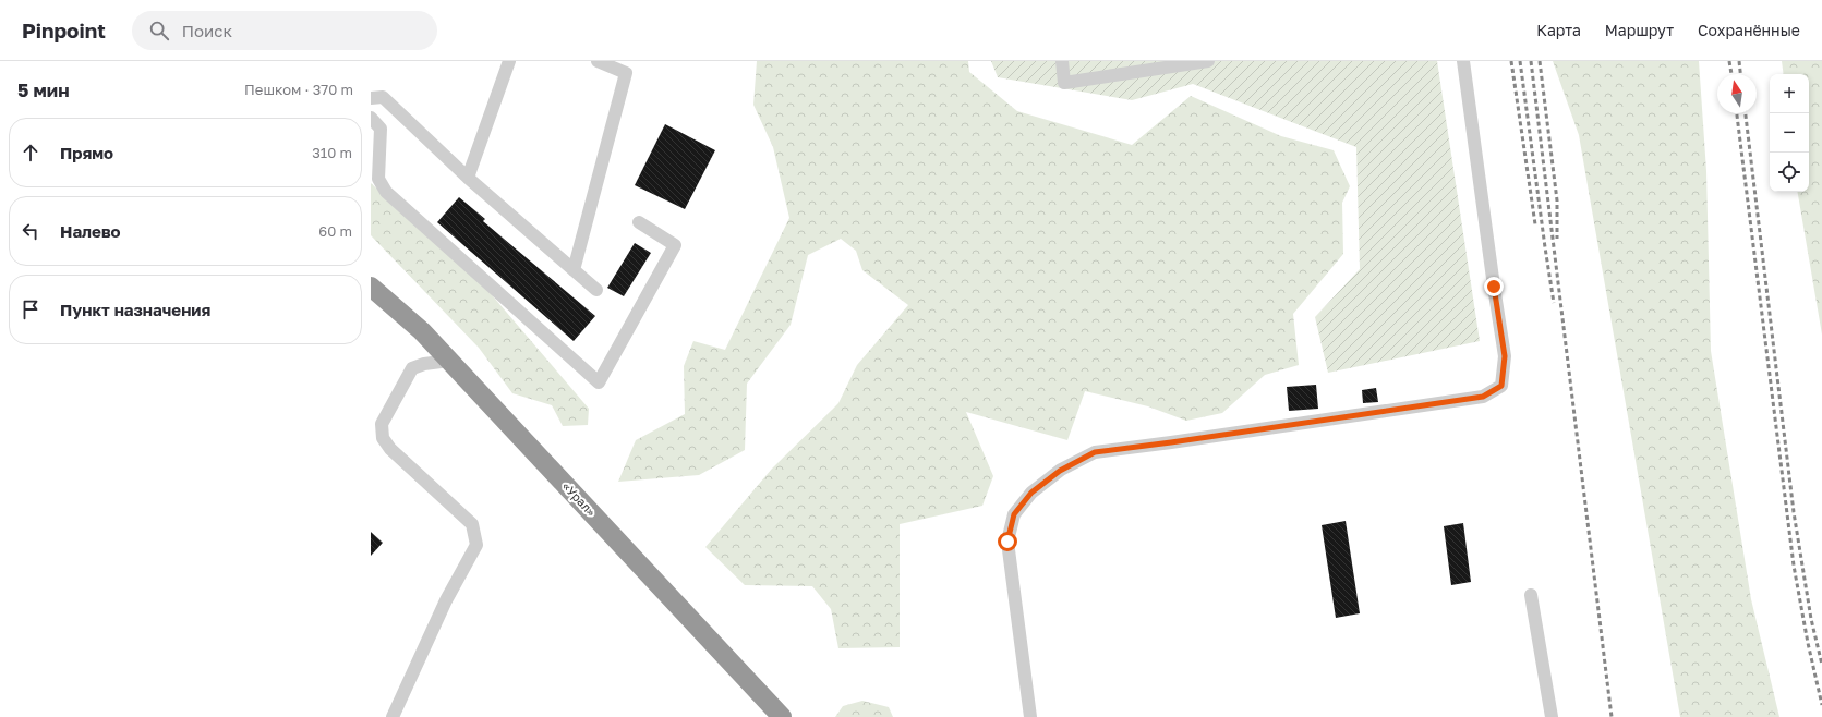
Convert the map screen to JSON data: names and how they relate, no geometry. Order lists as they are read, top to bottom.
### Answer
{
  "streets": {
    "highway": ["«Урал»"]
  },
  "north": "top",
  "page": {
    "header": "Pinpoint",
    "search": "Поиск",
    "nav": ["Карта", "Маршрут", "Сохранённые"],
    "heading": ["5 мин", "Пешком · 370 m"],
    "map_buttons": ["+", "−"],
    "list": [
      ["Прямо", "310 m"],
      ["Налево", "60 m"],
      "Пункт назначения"
    ]
  }
}
